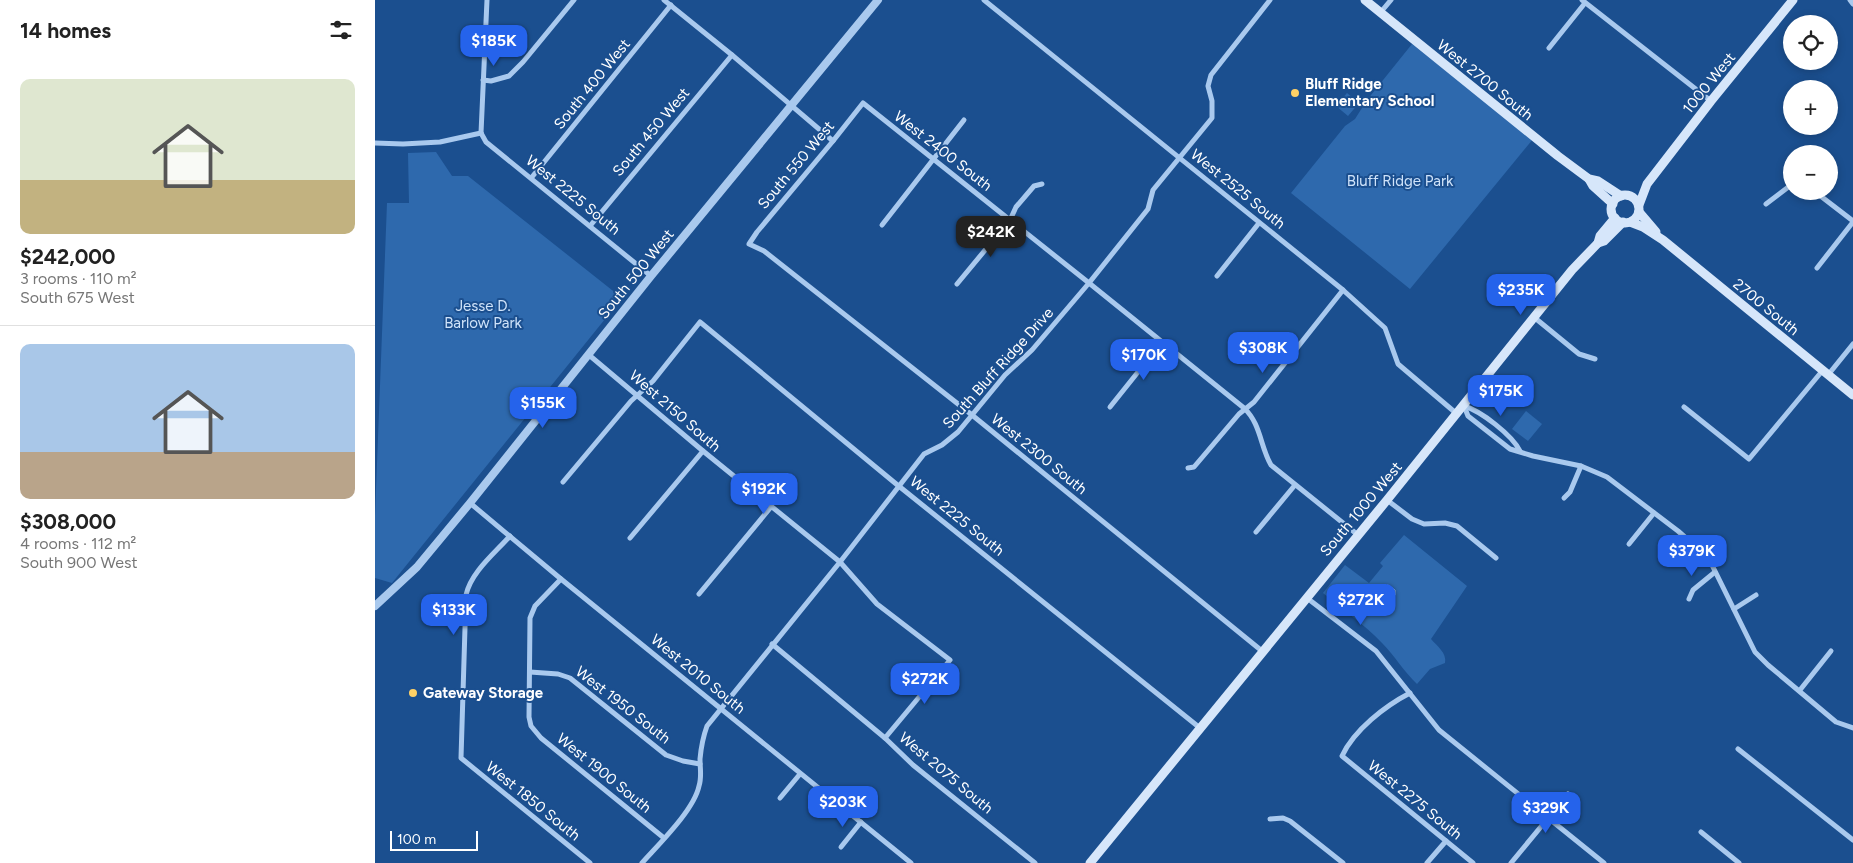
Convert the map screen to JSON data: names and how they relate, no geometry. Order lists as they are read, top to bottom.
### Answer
{
  "streets": {
    "main road": [
      "West 2700 South",
      "1000 West",
      "2700 South",
      "South 1000 West"
    ],
    "street": [
      "South 400 West",
      "South 450 West",
      "West 2400 South",
      "South 550 West",
      "West 2525 South",
      "West 2225 South",
      "South 500 West",
      "South Bluff Ridge Drive",
      "West 2150 South",
      "West 2300 South",
      "West 2010 South",
      "West 1950 South",
      "West 1900 South",
      "West 2075 South",
      "West 2275 South",
      "West 1850 South"
    ]
  },
  "crossings": [
    ["West 2700 South", "South 1000 West"],
    ["South 400 West", "West 2225 South"],
    ["South 450 West", "West 2225 South"],
    ["West 2400 South", "South 550 West"],
    ["West 2400 South", "South Bluff Ridge Drive"],
    ["West 2400 South", "South 1000 West"],
    ["South 550 West", "West 2300 South"],
    ["West 2525 South", "South Bluff Ridge Drive"],
    ["West 2525 South", "South 1000 West"],
    ["West 2225 South", "South 500 West"],
    ["West 2225 South", "South Bluff Ridge Drive"],
    ["West 2225 South", "West 2150 South"],
    ["West 2225 South", "South 1000 West"],
    ["South 500 West", "West 2150 South"],
    ["South 500 West", "West 2010 South"],
    ["South Bluff Ridge Drive", "West 2150 South"],
    ["South Bluff Ridge Drive", "West 2300 South"],
    ["South Bluff Ridge Drive", "West 2010 South"],
    ["South Bluff Ridge Drive", "West 1950 South"],
    ["South Bluff Ridge Drive", "West 1900 South"],
    ["South Bluff Ridge Drive", "West 2075 South"],
    ["West 2150 South", "West 2075 South"],
    ["West 2300 South", "South 1000 West"],
    ["West 2010 South", "West 1850 South"],
    ["West 1950 South", "West 1900 South"]
  ],
  "parks": ["Bluff Ridge Park", "Jesse D. Barlow Park"],
  "places": ["Bluff Ridge Elementary School", "Gateway Storage"],
  "scale_bar": "100 m",
  "page": {
    "heading": "14 homes",
    "map_buttons": ["+", "−"],
    "price": [
      "$185K",
      "$242K",
      "$235K",
      "$308K",
      "$170K",
      "$175K",
      "$155K",
      "$192K",
      "$379K",
      "$272K",
      "$133K",
      "$272K",
      "$203K",
      "$329K"
    ],
    "list": [
      {
        "name": "$242,000",
        "note": "3 rooms · 110 m² · South 675 West"
      },
      {
        "name": "$308,000",
        "note": "4 rooms · 112 m² · South 900 West"
      }
    ],
    "scale": "100 m"
  }
}
